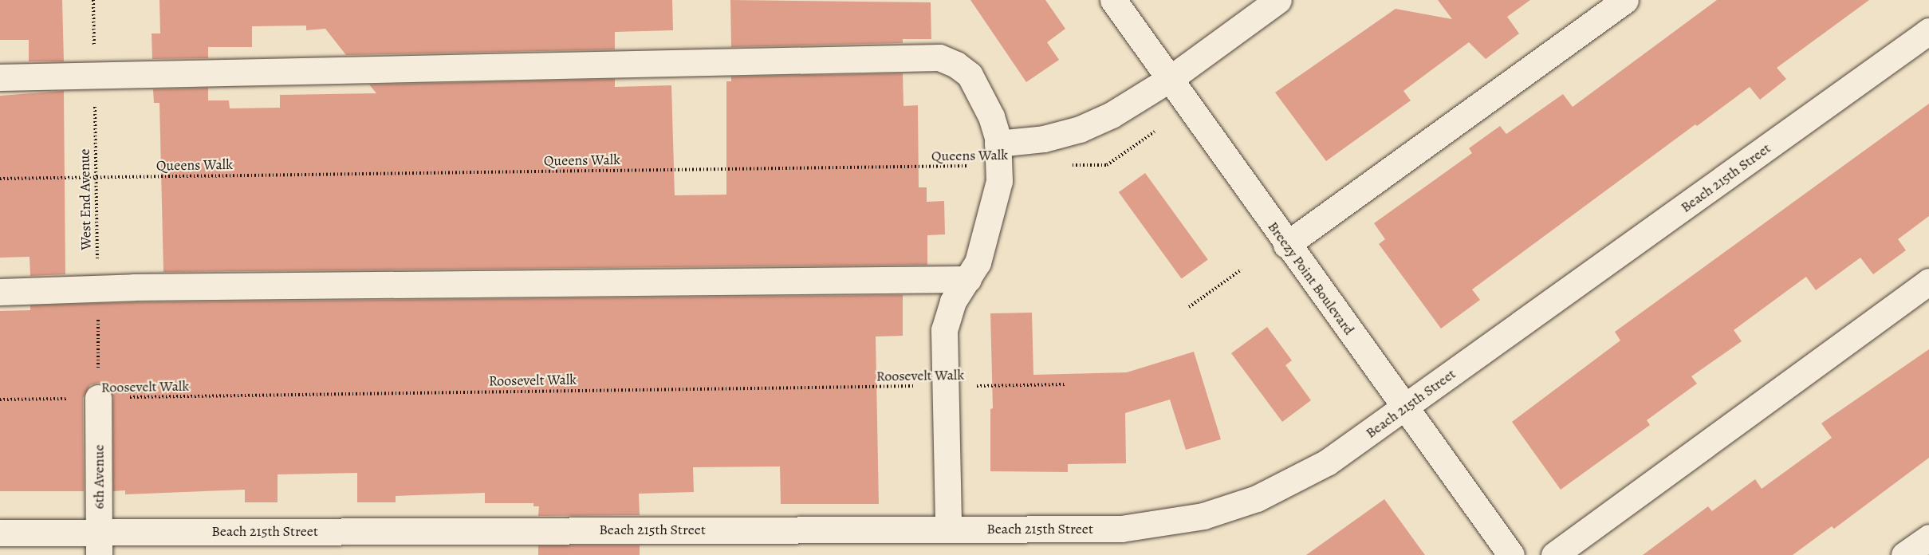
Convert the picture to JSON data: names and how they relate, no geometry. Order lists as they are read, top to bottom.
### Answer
{
  "streets": {
    "street": ["Beach 215th Street", "Breezy Point Boulevard", "6th Avenue"],
    "path": ["Queens Walk", "West End Avenue", "Roosevelt Walk"]
  },
  "crossings": [
    ["Queens Walk", "West End Avenue"],
    ["Beach 215th Street", "Breezy Point Boulevard"],
    ["Beach 215th Street", "6th Avenue"],
    ["West End Avenue", "Roosevelt Walk"],
    ["West End Avenue", "6th Avenue"],
    ["Roosevelt Walk", "6th Avenue"]
  ]
}
